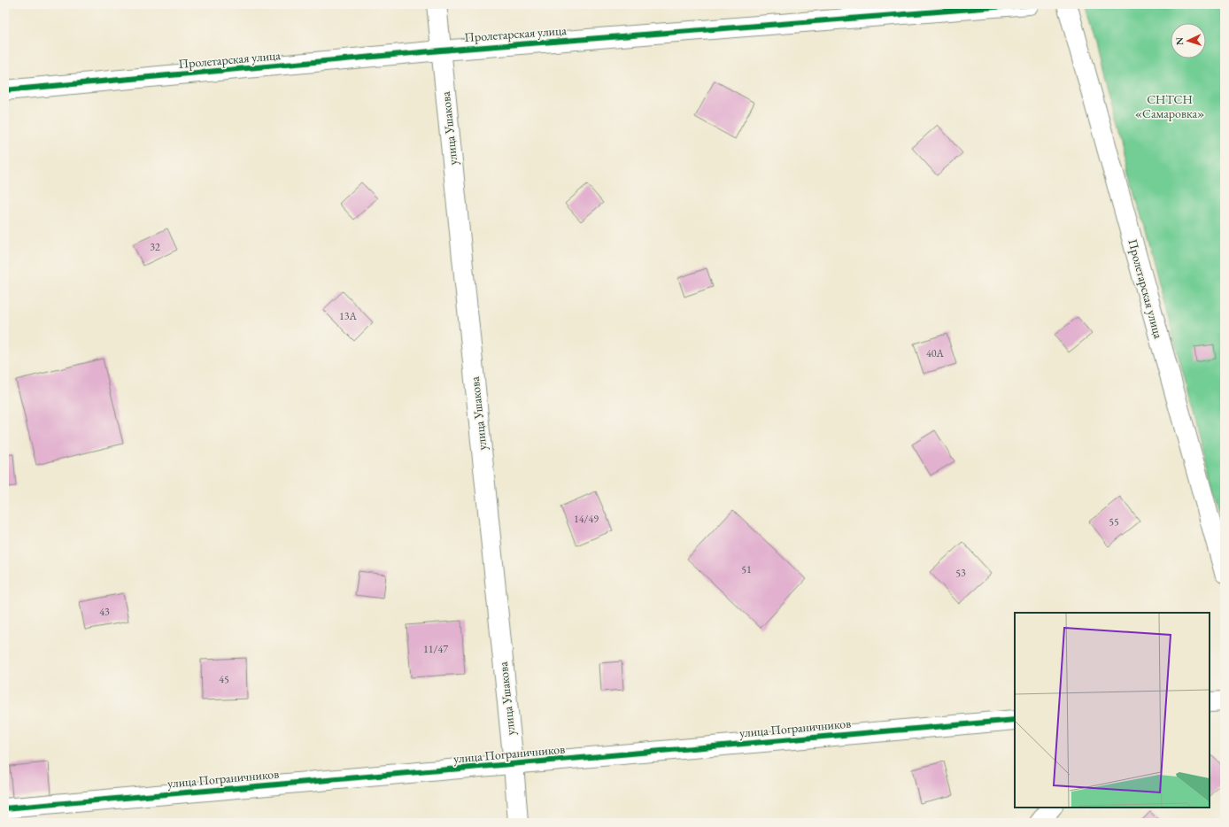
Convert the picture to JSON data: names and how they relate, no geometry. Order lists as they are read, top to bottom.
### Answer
{
  "streets": {
    "street": ["Пролетарская улица", "улица Ушакова", "улица Пограничников"]
  },
  "crossings": [
    ["Пролетарская улица", "улица Ушакова"],
    ["улица Ушакова", "улица Пограничников"]
  ],
  "parks": ["СНТСН «Самаровка»"],
  "house_numbers": [
    "32",
    "13А",
    "40А",
    "14/49",
    "55",
    "51",
    "53",
    "43",
    "11/47",
    "45"
  ],
  "north": "left"
}
